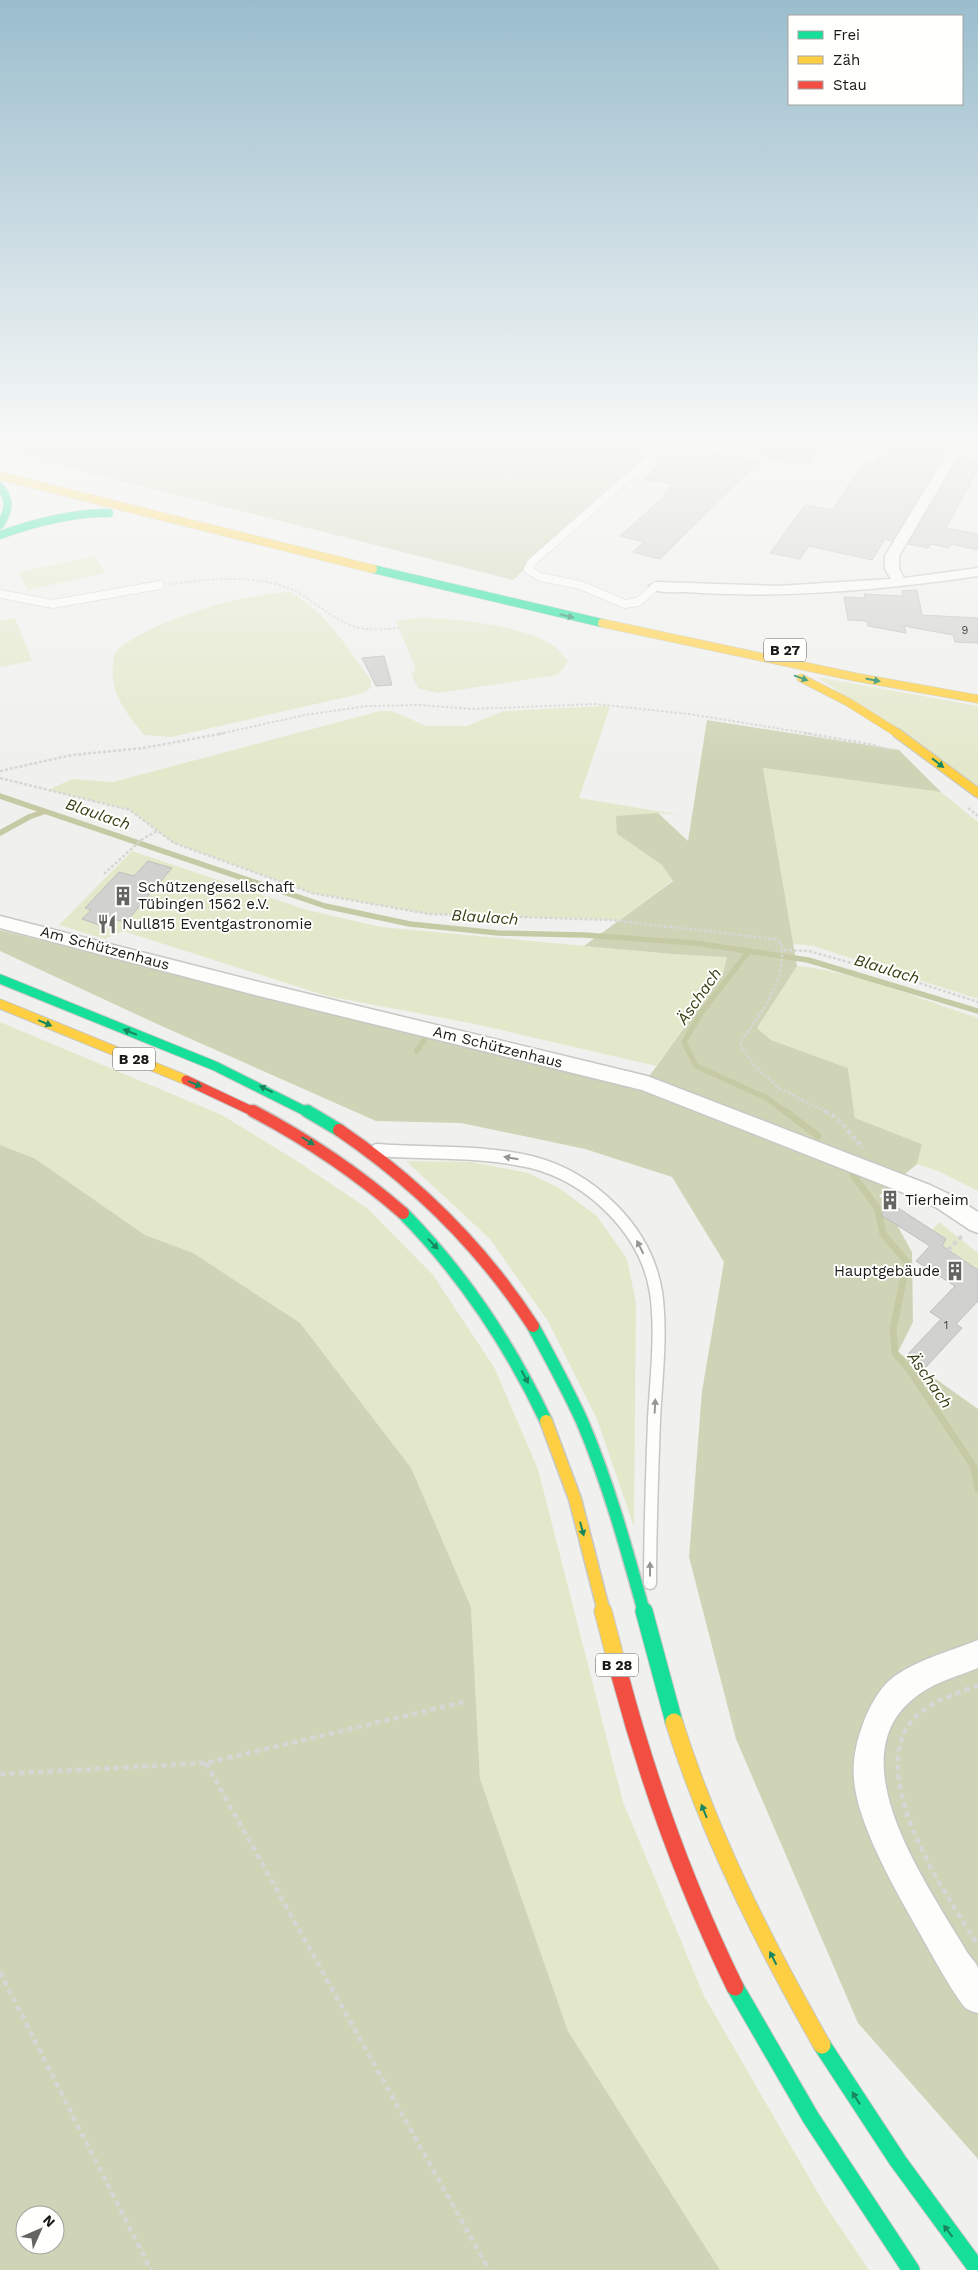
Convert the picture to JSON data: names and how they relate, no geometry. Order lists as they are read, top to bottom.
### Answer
{
  "streets": {
    "highway": ["B 27", "B 28"],
    "street": ["Am Schützenhaus"]
  },
  "water": ["Blaulach", "Äschach"],
  "places": {
    "building": ["Schützengesellschaft Tübingen 1562 e.V.", "Tierheim", "Hauptgebäude"],
    "restaurant": ["Null815 Eventgastronomie"]
  },
  "house_numbers": ["9", "1"],
  "legend": ["Frei", "Zäh", "Stau"],
  "north": "top right"
}
